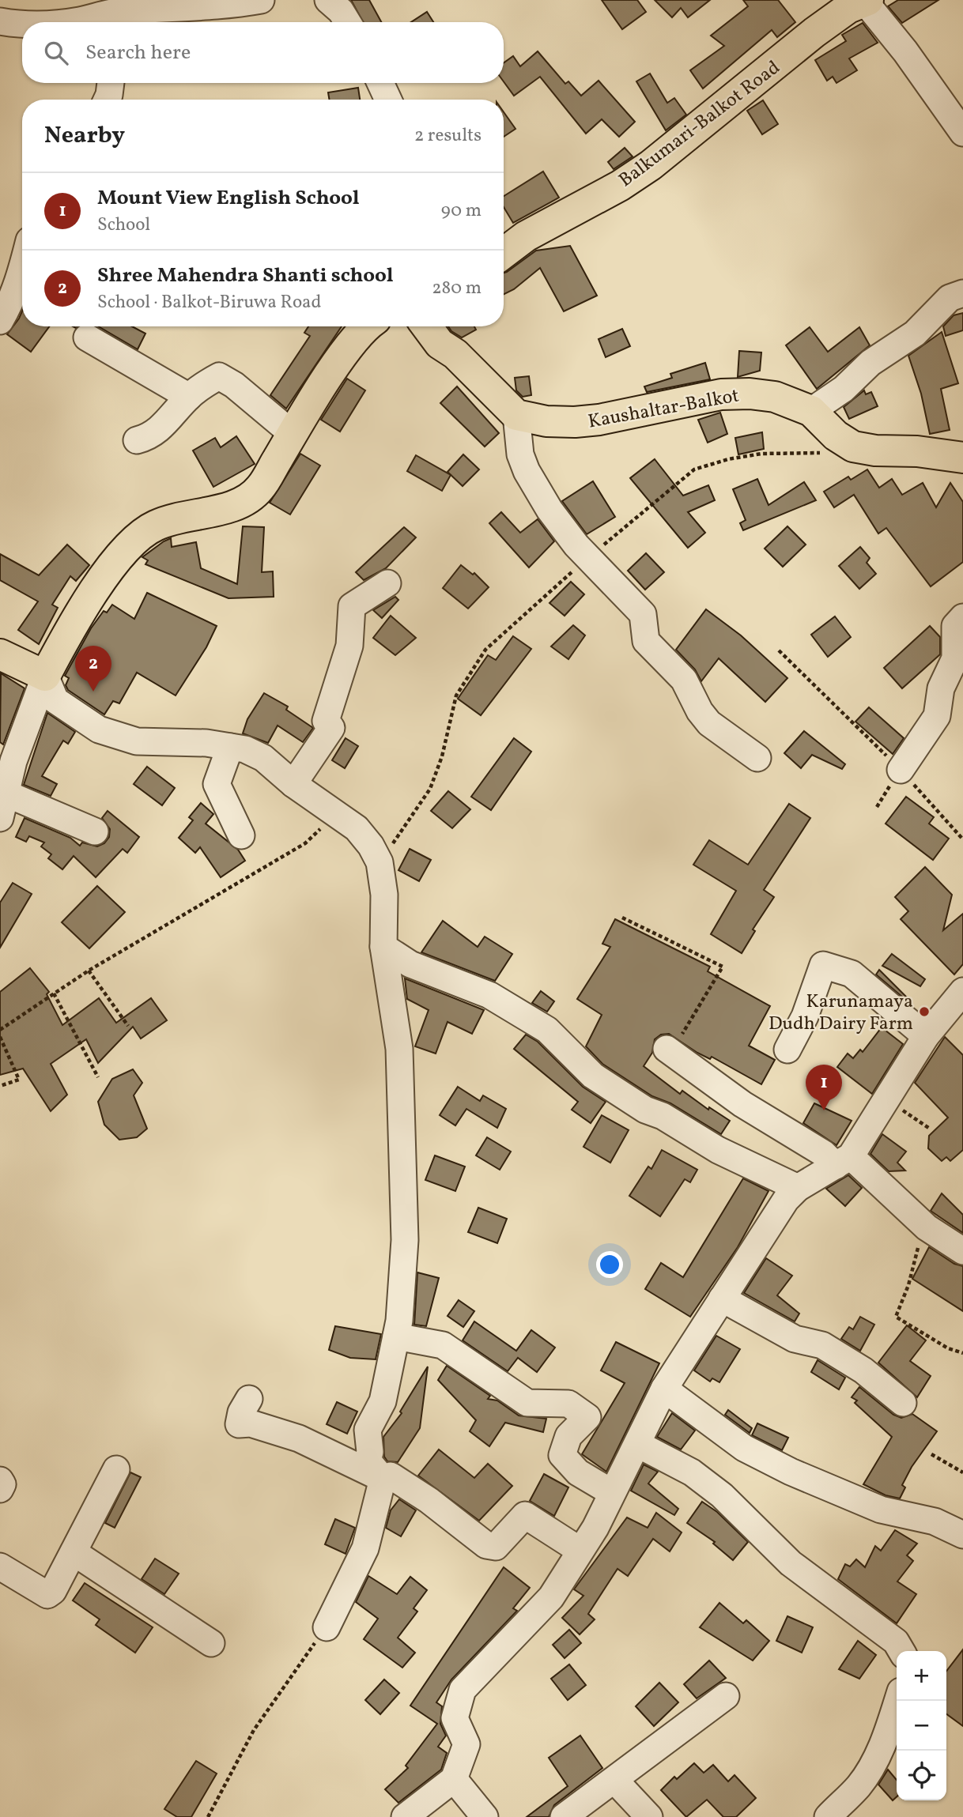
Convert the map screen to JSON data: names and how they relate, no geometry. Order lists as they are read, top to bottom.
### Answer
{
  "streets": {
    "main road": ["Balkumari-Balkot Road", "Kaushaltar-Balkot"]
  },
  "places": ["Karunamaya Dudh Dairy Farm"],
  "page": {
    "search": "Search here",
    "heading": ["Nearby", "2 results"],
    "list": [
      {
        "mark": "1",
        "name": "Mount View English School",
        "note": "School",
        "value": "90 m"
      },
      {
        "mark": "2",
        "name": "Shree Mahendra Shanti school",
        "note": "School · Balkot-Biruwa Road",
        "value": "280 m"
      }
    ],
    "pins": ["2", "1"],
    "map_buttons": ["+", "−"]
  }
}
